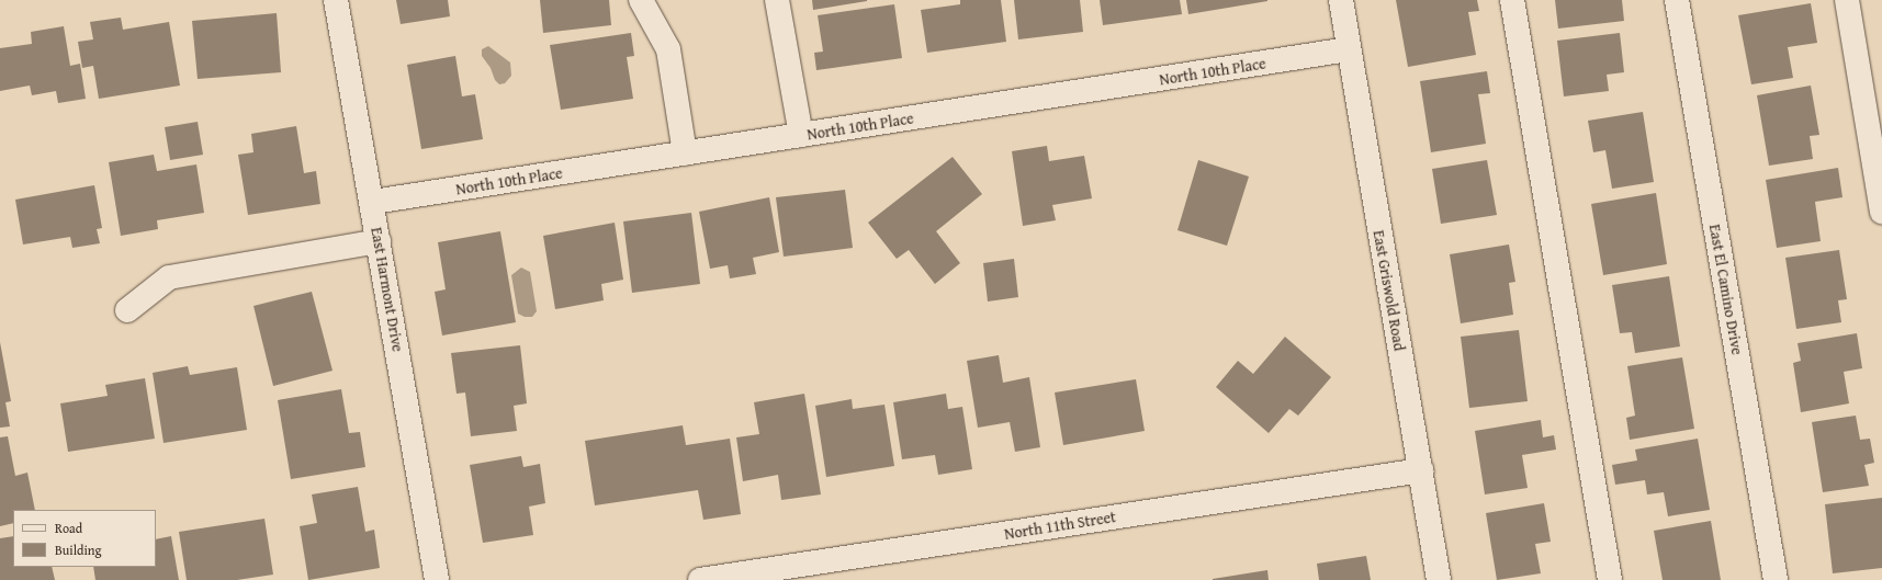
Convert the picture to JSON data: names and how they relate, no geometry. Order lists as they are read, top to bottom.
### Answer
{
  "streets": {
    "street": [
      "North 10th Place",
      "East Harmont Drive",
      "East El Camino Drive",
      "East Griswold Road",
      "North 11th Street"
    ]
  },
  "crossings": [
    ["North 10th Place", "East Harmont Drive"],
    ["North 10th Place", "East Griswold Road"],
    ["East Griswold Road", "North 11th Street"]
  ],
  "legend": ["Road", "Building"]
}
